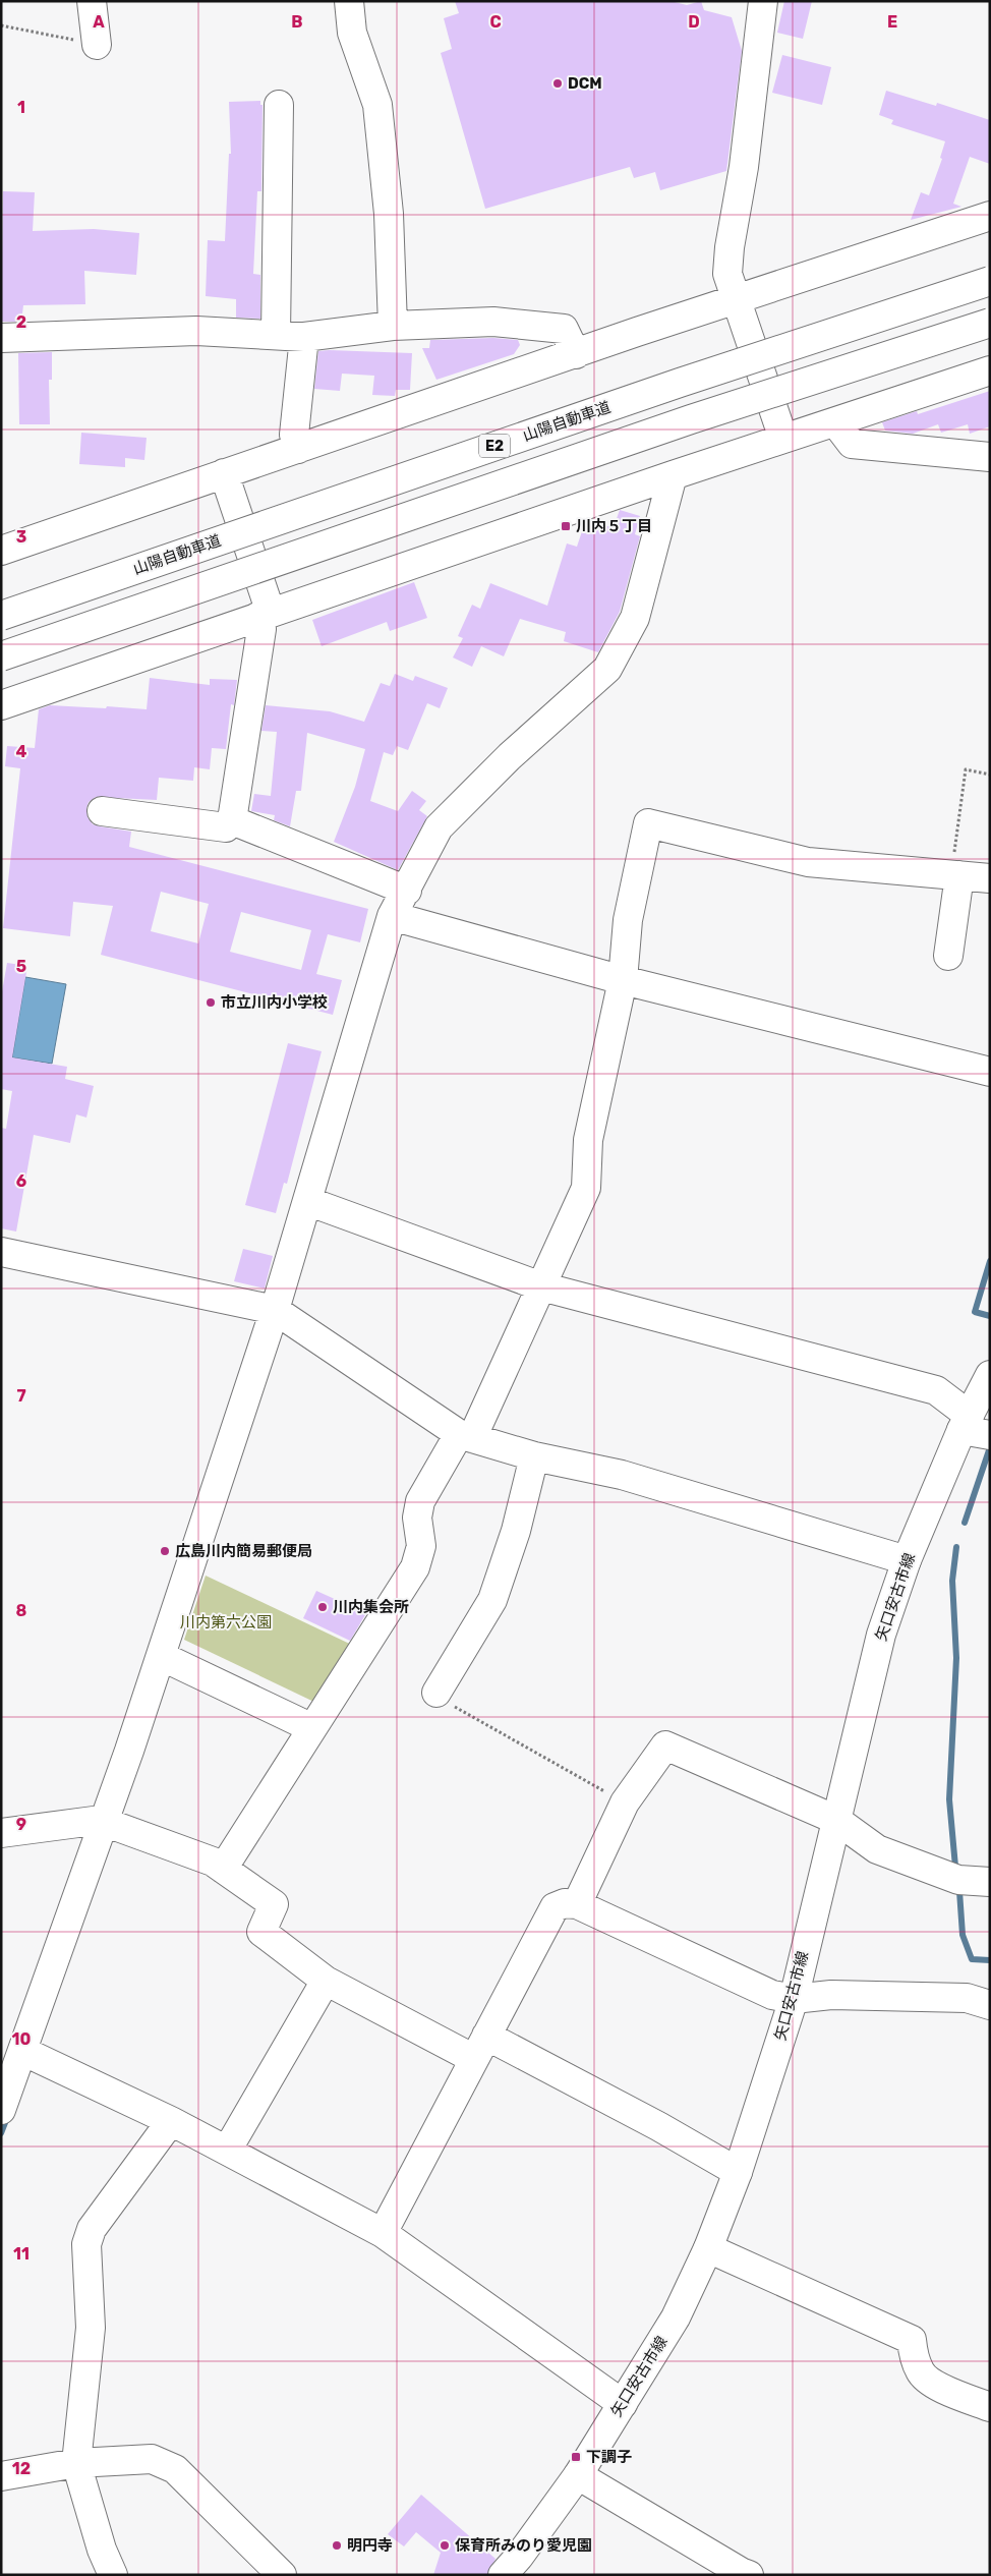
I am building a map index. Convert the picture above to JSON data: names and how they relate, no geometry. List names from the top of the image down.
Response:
{
  "streets": {
    "main road": ["山陽自動車道", "E2", "矢口安古市線"]
  },
  "parks": ["川内第六公園"],
  "places": {
    "other": [
      "DCM",
      "市立川内小学校",
      "広島川内簡易郵便局",
      "川内集会所",
      "明円寺",
      "保育所みのり愛児園"
    ],
    "transit": ["川内５丁目", "下調子"]
  },
  "grid": {
    "columns": [
      "A",
      "B",
      "C",
      "D",
      "E"
    ],
    "rows": [
      "1",
      "2",
      "3",
      "4",
      "5",
      "6",
      "7",
      "8",
      "9",
      "10",
      "11",
      "12"
    ]
  }
}
